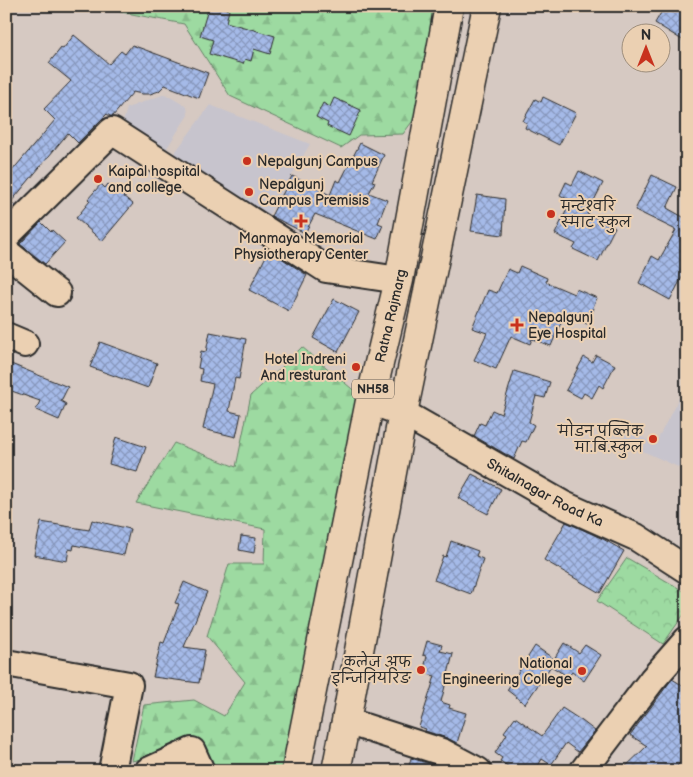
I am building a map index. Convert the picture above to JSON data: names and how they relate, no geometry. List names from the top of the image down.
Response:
{
  "streets": {
    "highway": ["Ratna Rajmarg", "NH58"],
    "street": ["Shitalnagar Road Ka"]
  },
  "crossings": [
    ["Ratna Rajmarg", "Shitalnagar Road Ka"],
    ["NH58", "Shitalnagar Road Ka"]
  ],
  "places": {
    "other": [
      "Nepalgunj Campus",
      "Kaipal hospital and college",
      "Nepalgunj Campus Premisis",
      "मन्टेश्वरि स्माट स्कुल",
      "Hotel Indreni And resturant",
      "माेडन पब्लिक मा.बि.स्कुल",
      "कलेज अफ इन्जिनियरिङ",
      "National Engineering College"
    ],
    "health": ["Manmaya Memorial Physiotherapy Center", "Nepalgunj Eye Hospital"]
  },
  "north": "top"
}
